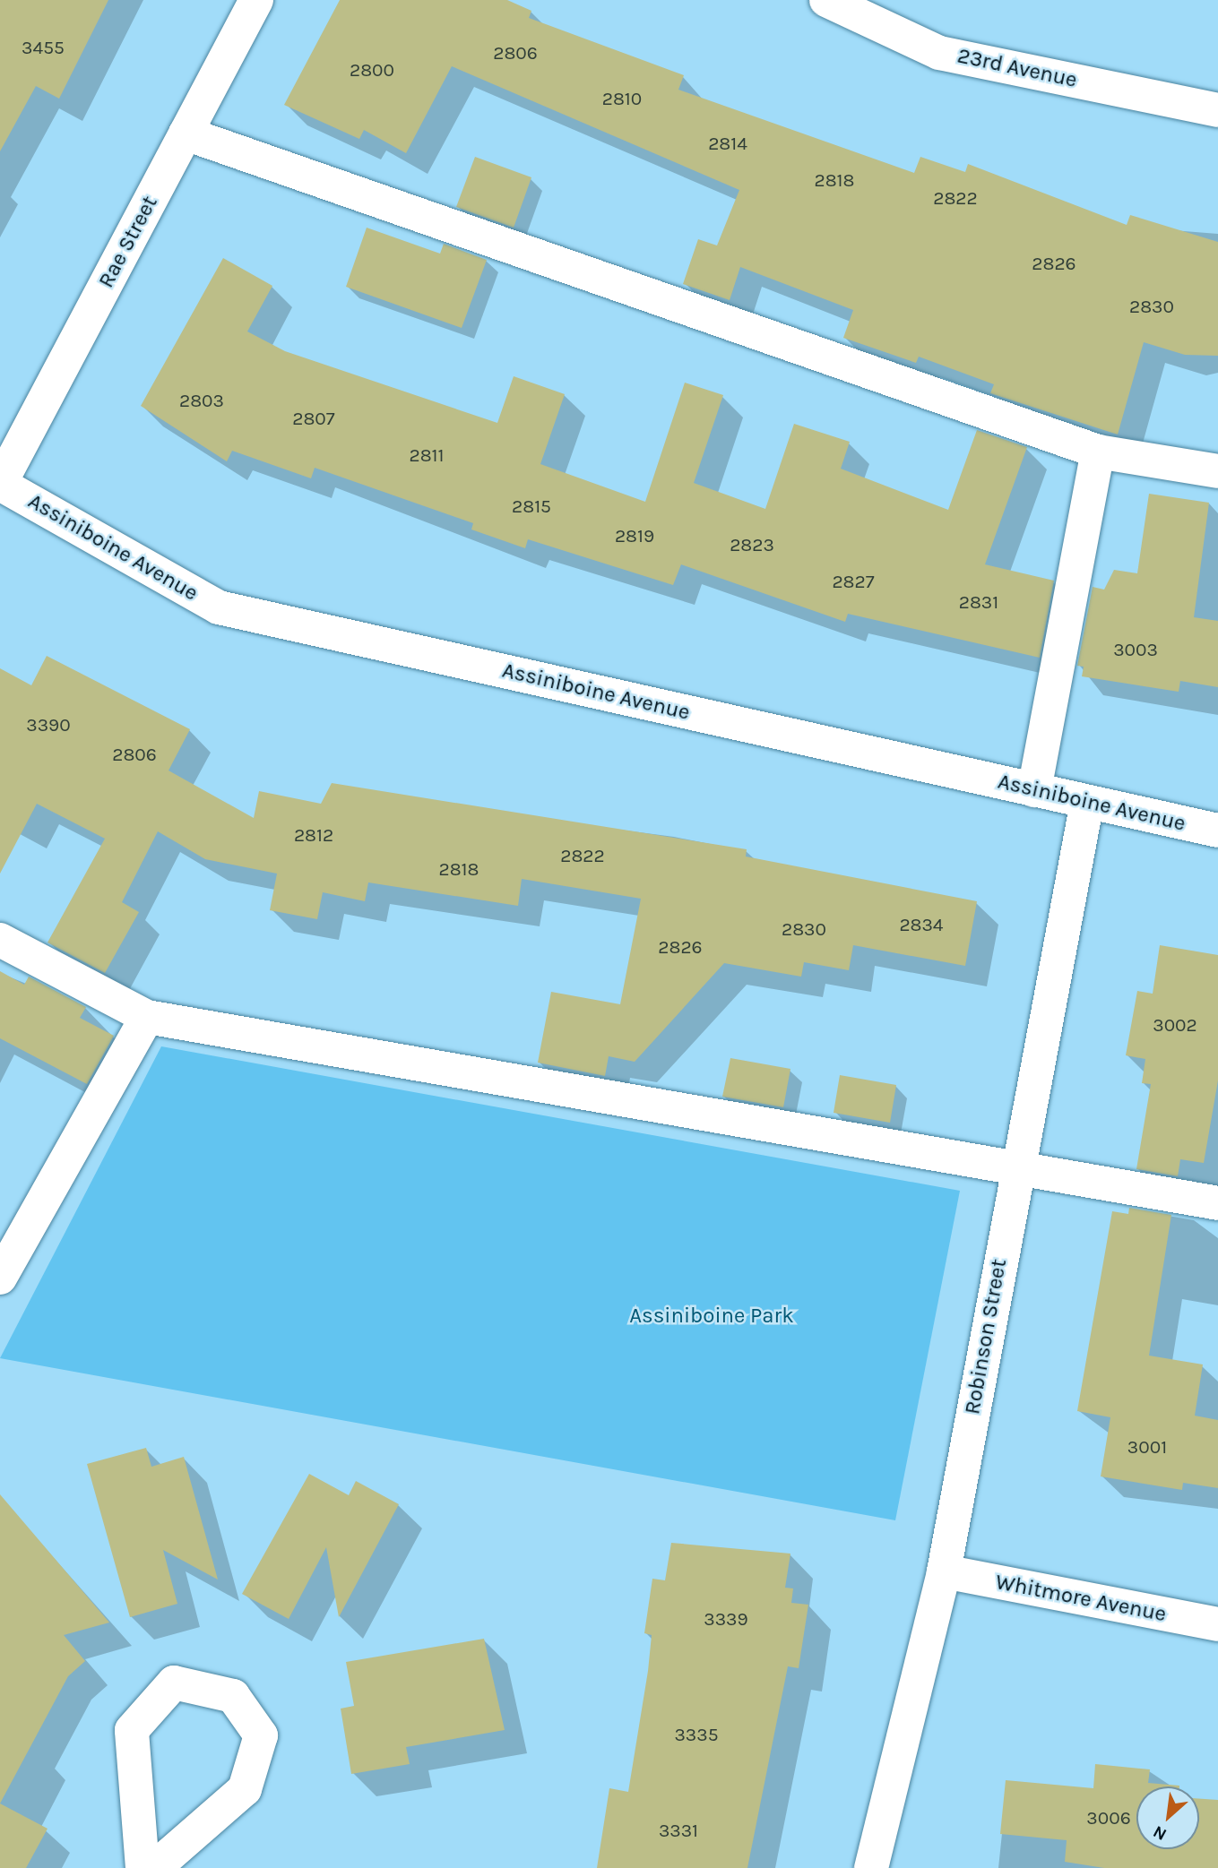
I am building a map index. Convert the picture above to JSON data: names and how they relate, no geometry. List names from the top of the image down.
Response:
{
  "streets": {
    "street": [
      "23rd Avenue",
      "Rae Street",
      "Assiniboine Avenue",
      "Robinson Street",
      "Whitmore Avenue"
    ]
  },
  "crossings": [
    ["Rae Street", "Assiniboine Avenue"],
    ["Assiniboine Avenue", "Robinson Street"],
    ["Robinson Street", "Whitmore Avenue"]
  ],
  "parks": ["Assiniboine Park"],
  "house_numbers": [
    "3455",
    "2806",
    "2800",
    "2810",
    "2814",
    "2818",
    "2822",
    "2826",
    "2830",
    "2803",
    "2807",
    "2811",
    "2815",
    "2819",
    "2823",
    "2827",
    "2831",
    "3003",
    "3390",
    "2806",
    "2812",
    "2822",
    "2818",
    "2834",
    "2830",
    "2826",
    "3002",
    "3001",
    "3339",
    "3335",
    "3006",
    "3331"
  ],
  "north": "bottom left"
}
